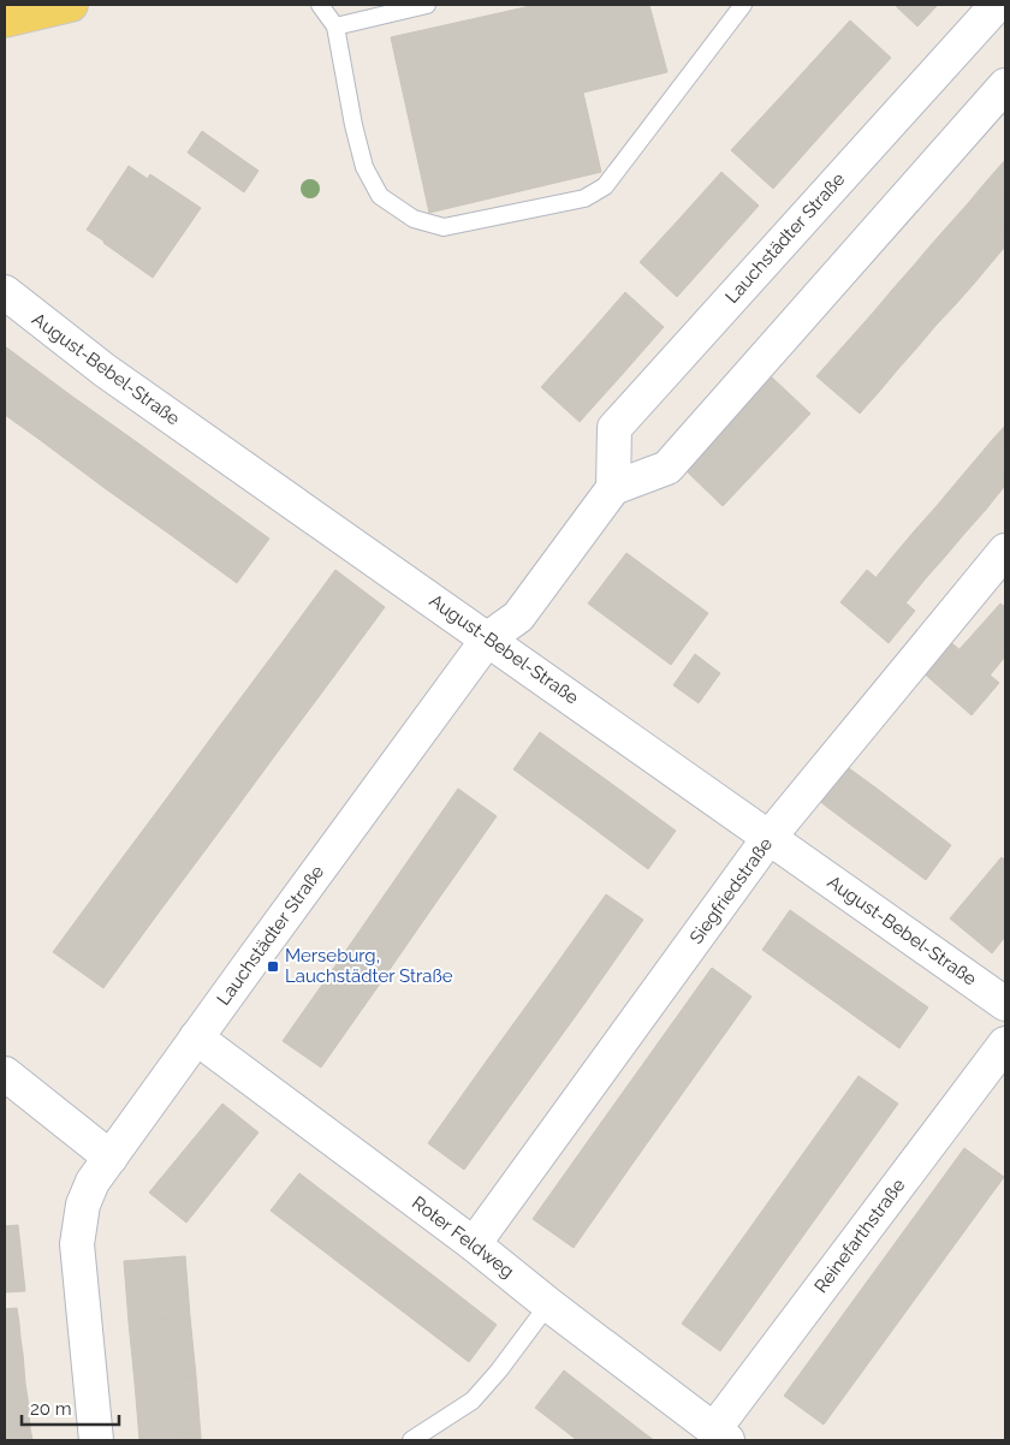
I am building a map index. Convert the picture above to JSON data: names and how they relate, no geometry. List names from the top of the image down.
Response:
{
  "streets": {
    "street": [
      "Lauchstädter Straße",
      "August-Bebel-Straße",
      "Siegfriedstraße",
      "Reinefarthstraße",
      "Roter Feldweg"
    ]
  },
  "crossings": [
    ["Lauchstädter Straße", "August-Bebel-Straße"],
    ["Lauchstädter Straße", "Roter Feldweg"],
    ["August-Bebel-Straße", "Siegfriedstraße"],
    ["Siegfriedstraße", "Roter Feldweg"],
    ["Reinefarthstraße", "Roter Feldweg"]
  ],
  "places": {
    "transit": ["Merseburg, Lauchstädter Straße"]
  },
  "scale_bar": "20 m"
}
